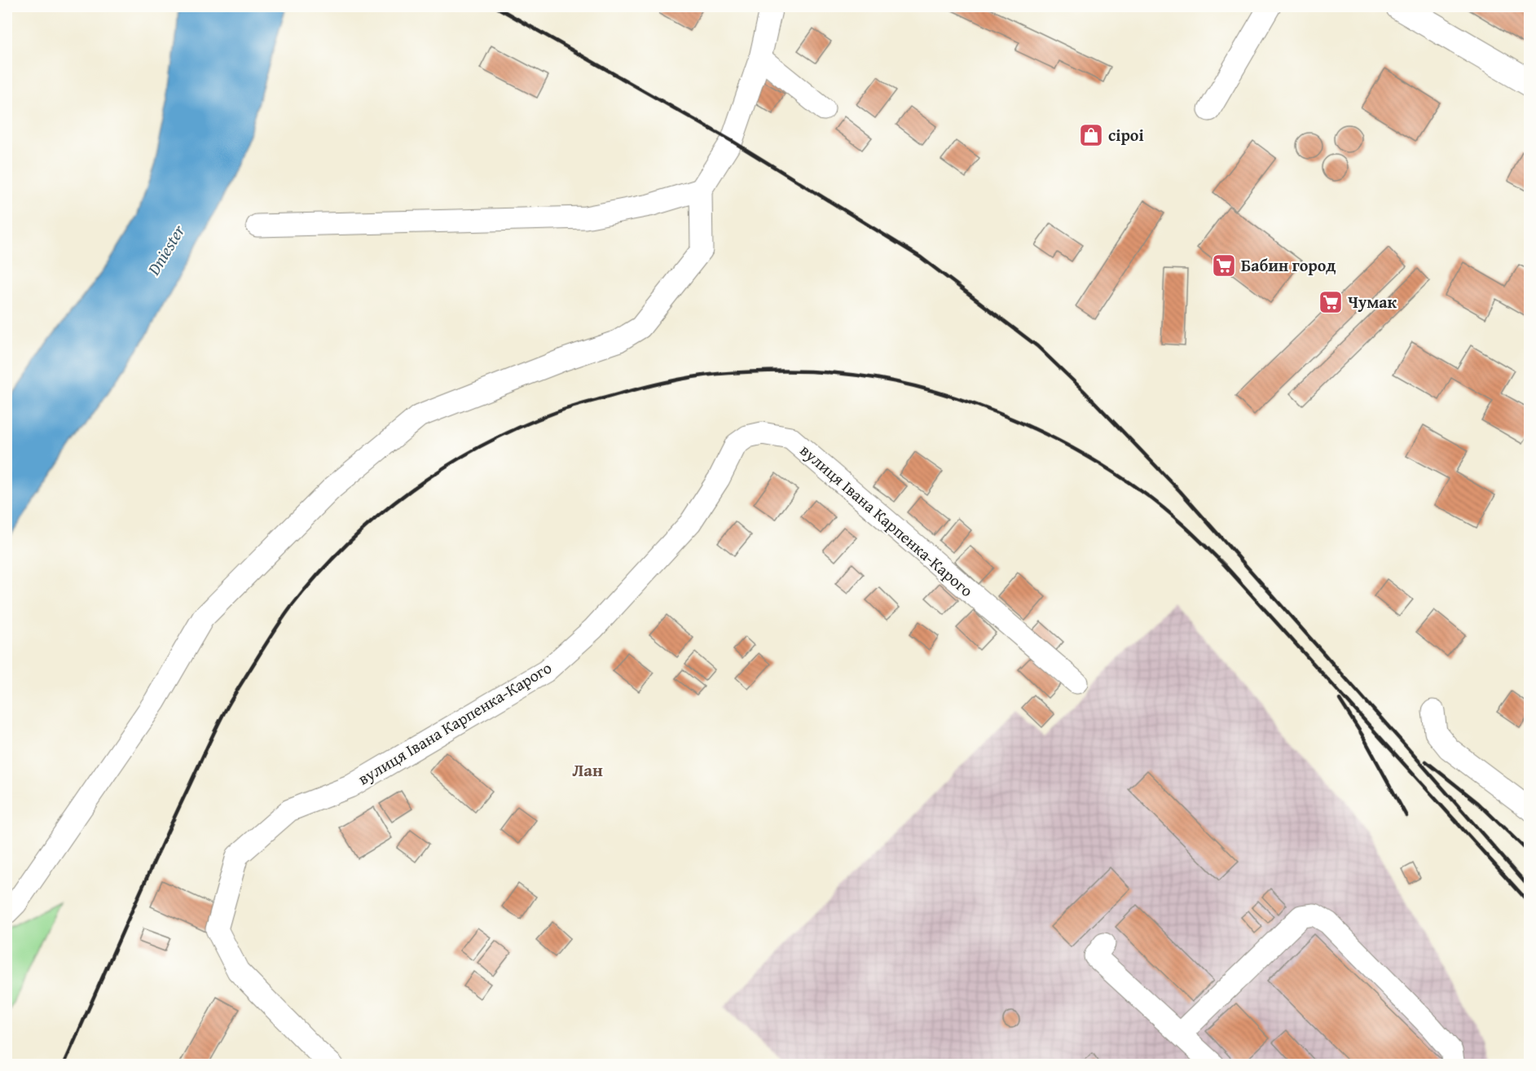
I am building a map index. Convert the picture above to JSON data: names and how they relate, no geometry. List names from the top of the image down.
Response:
{
  "streets": {
    "street": ["вулиця Івана Карпенка-Карого"]
  },
  "districts": ["Лан"],
  "water": ["Dniester"],
  "places": {
    "shop": ["сіроі"],
    "supermarket": ["Бабин город", "Чумак"]
  }
}
